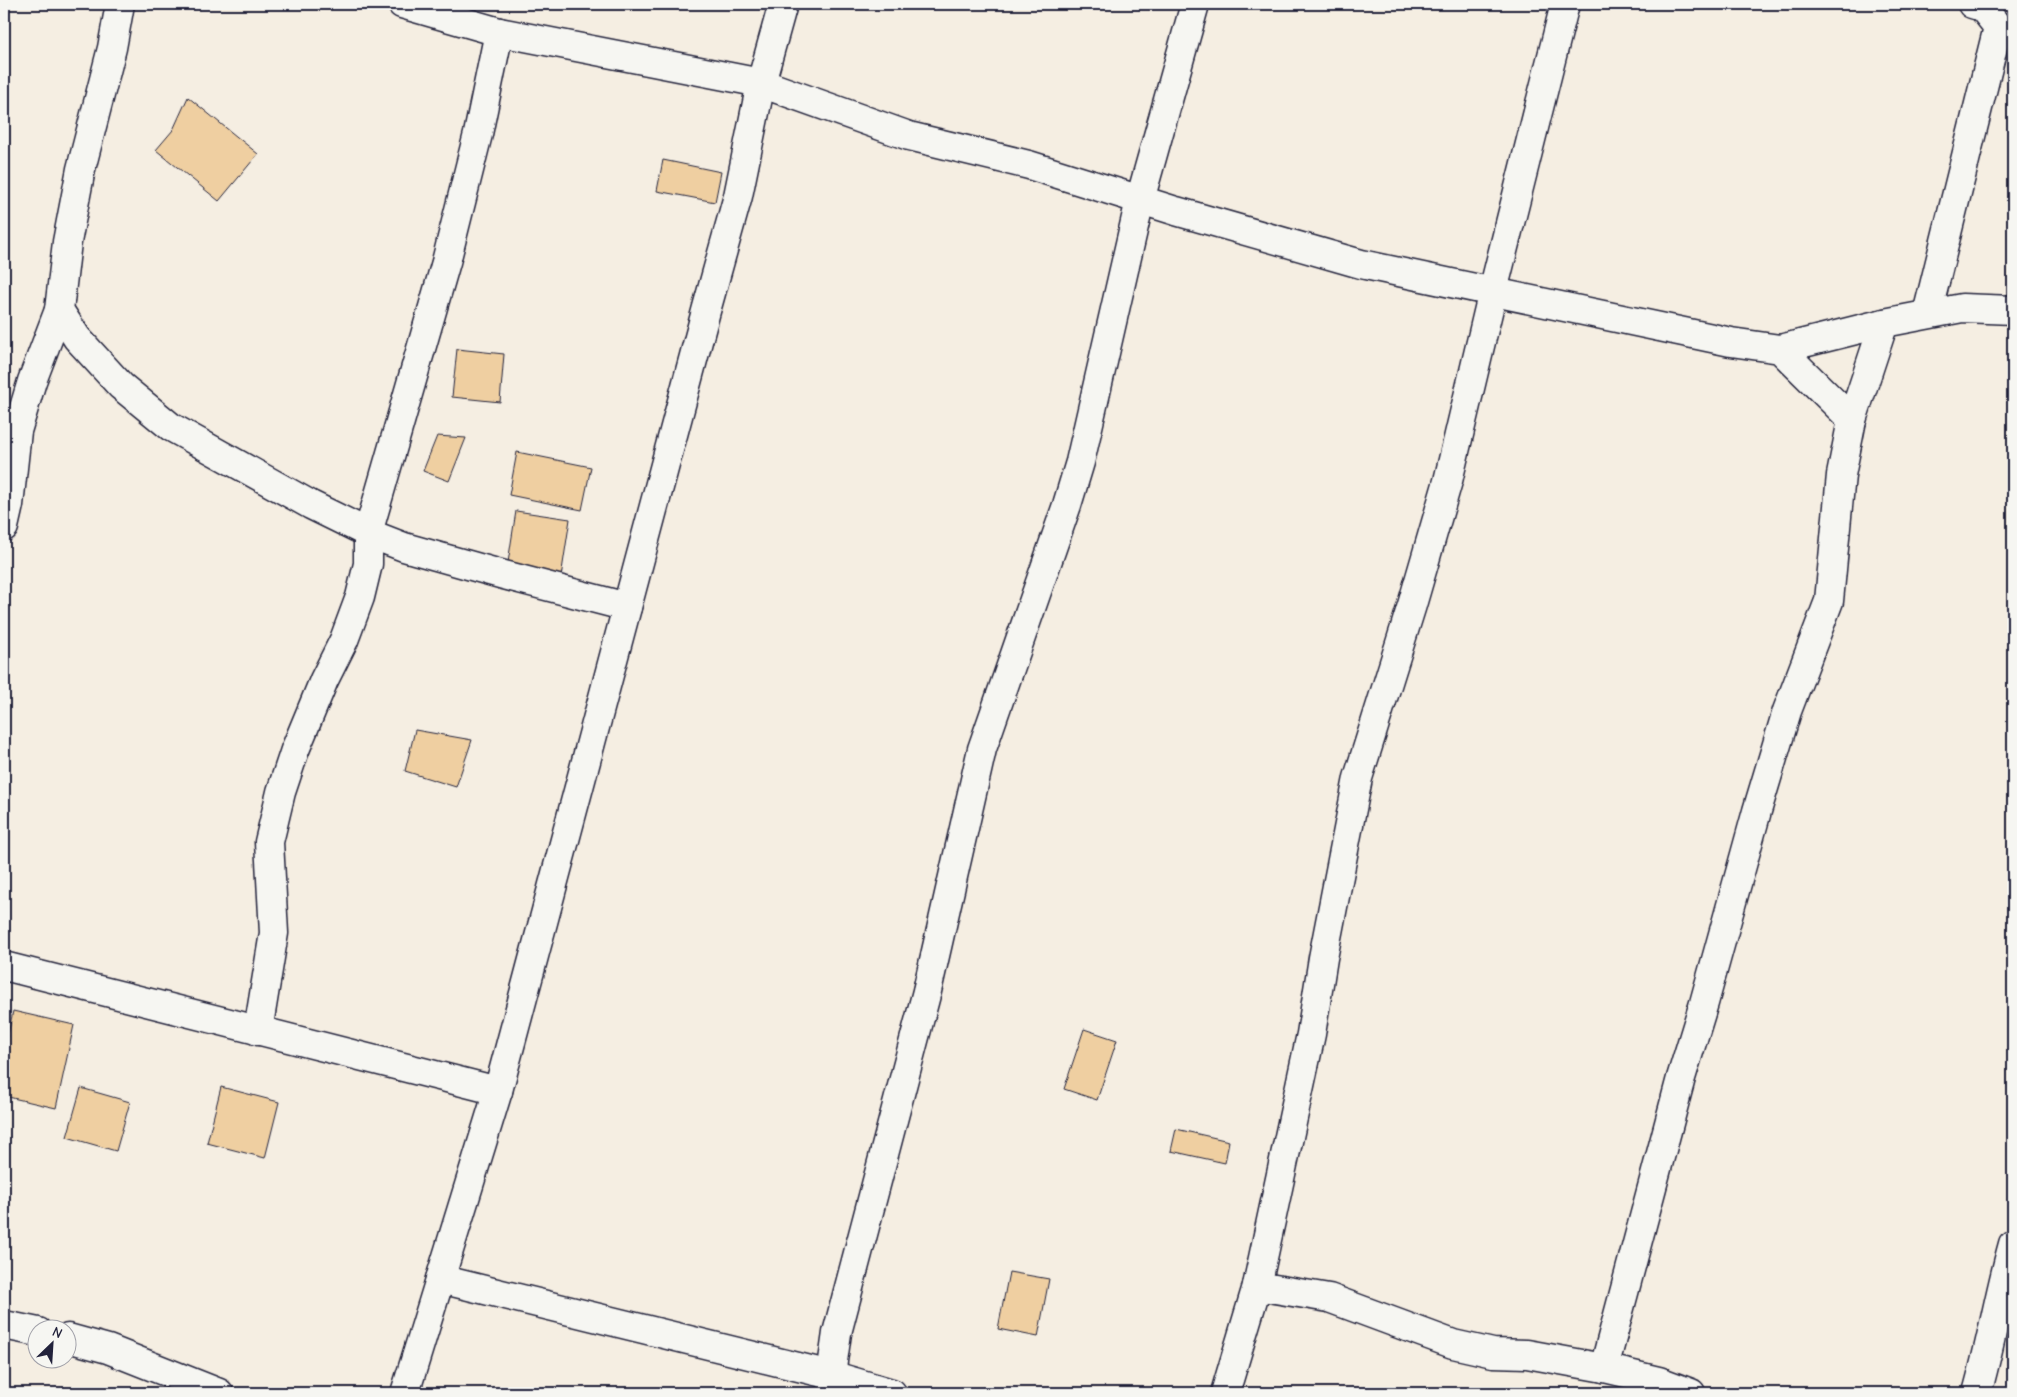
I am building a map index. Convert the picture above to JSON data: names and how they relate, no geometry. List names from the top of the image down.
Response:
{
  "north": "top right"
}
